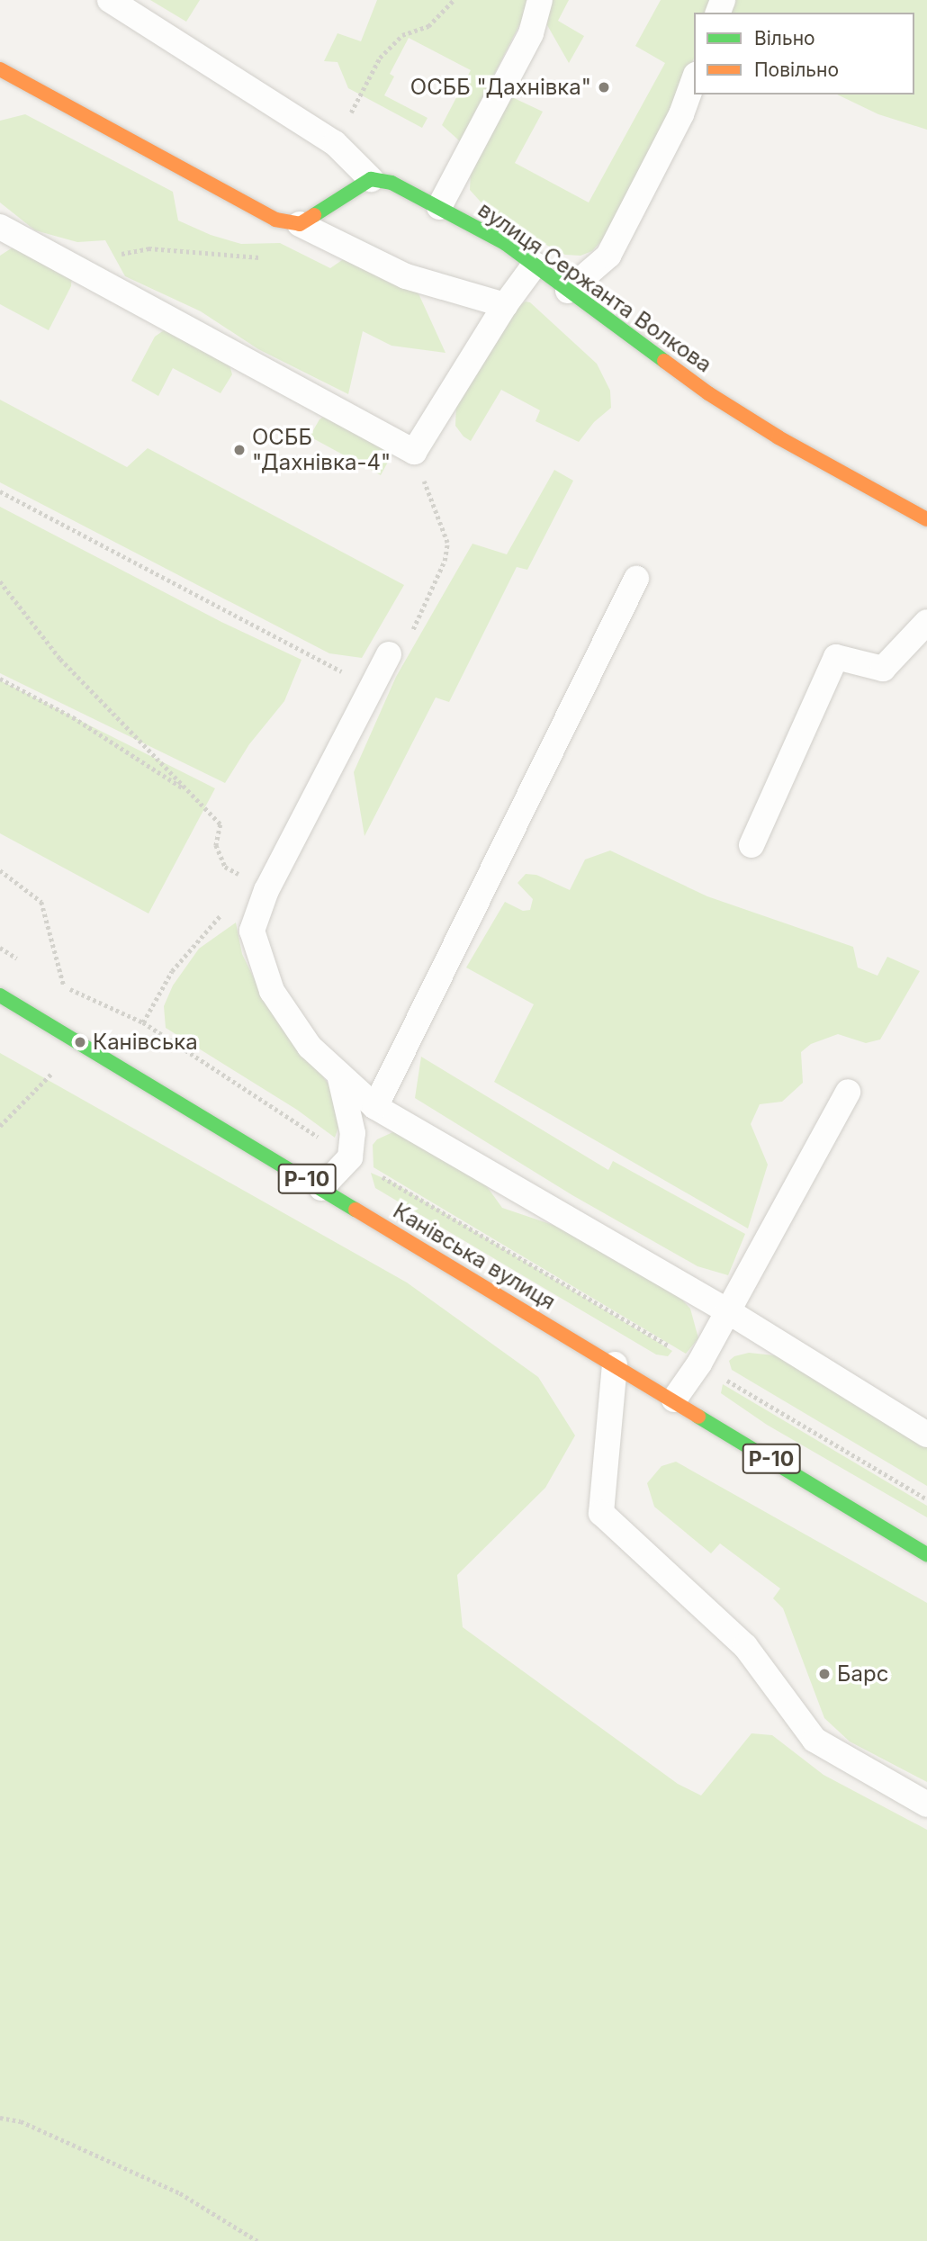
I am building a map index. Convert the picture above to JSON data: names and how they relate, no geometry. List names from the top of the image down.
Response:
{
  "streets": {
    "main road": ["вулиця Сержанта Волкова", "Р-10", "Канівська вулиця"]
  },
  "places": [
    "ОСББ \"Дахнівка\"",
    "ОСББ \"Дахнівка-4\"",
    "Канівська",
    "Барс"
  ],
  "legend": ["Вільно", "Повільно"]
}
